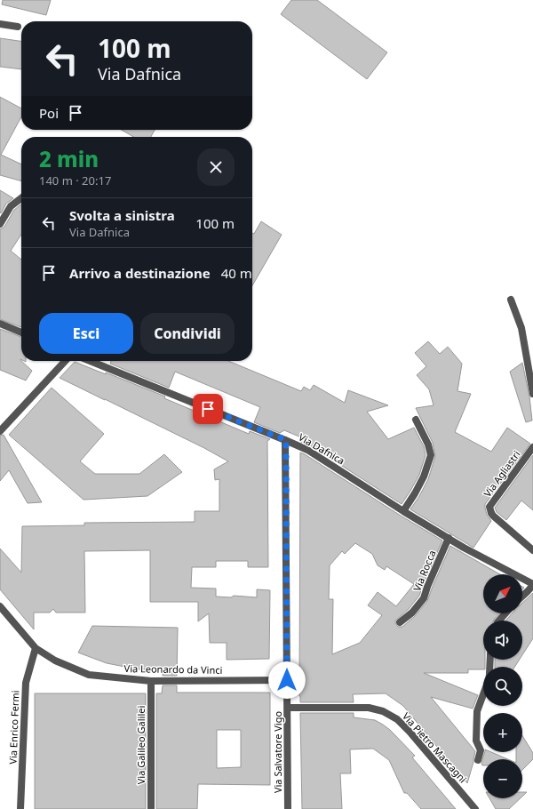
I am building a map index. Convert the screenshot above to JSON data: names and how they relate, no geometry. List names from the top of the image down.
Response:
{
  "streets": {
    "street": [
      "Via Dafnica",
      "Via Agliastri",
      "Via Rocca",
      "Via Leonardo da Vinci",
      "Via Enrico Fermi",
      "Via Galileo Galilei",
      "Via Pietro Mascagni",
      "Via Salvatore Vigo"
    ]
  },
  "crossings": [
    ["Via Dafnica", "Via Rocca"],
    ["Via Dafnica", "Via Salvatore Vigo"],
    ["Via Leonardo da Vinci", "Via Enrico Fermi"],
    ["Via Leonardo da Vinci", "Via Galileo Galilei"],
    ["Via Leonardo da Vinci", "Via Salvatore Vigo"],
    ["Via Pietro Mascagni", "Via Salvatore Vigo"]
  ],
  "north": "top right",
  "page": {
    "turn": ["100 m", "Via Dafnica"],
    "then": "Poi",
    "heading": ["2 min", "140 m · 20:17"],
    "list": [
      {
        "name": "Svolta a sinistra",
        "note": "Via Dafnica",
        "value": "100 m"
      },
      {
        "name": "Arrivo a destinazione",
        "value": "40 m"
      }
    ],
    "buttons": ["Esci", "Condividi"],
    "map_buttons": ["+", "−"]
  }
}
